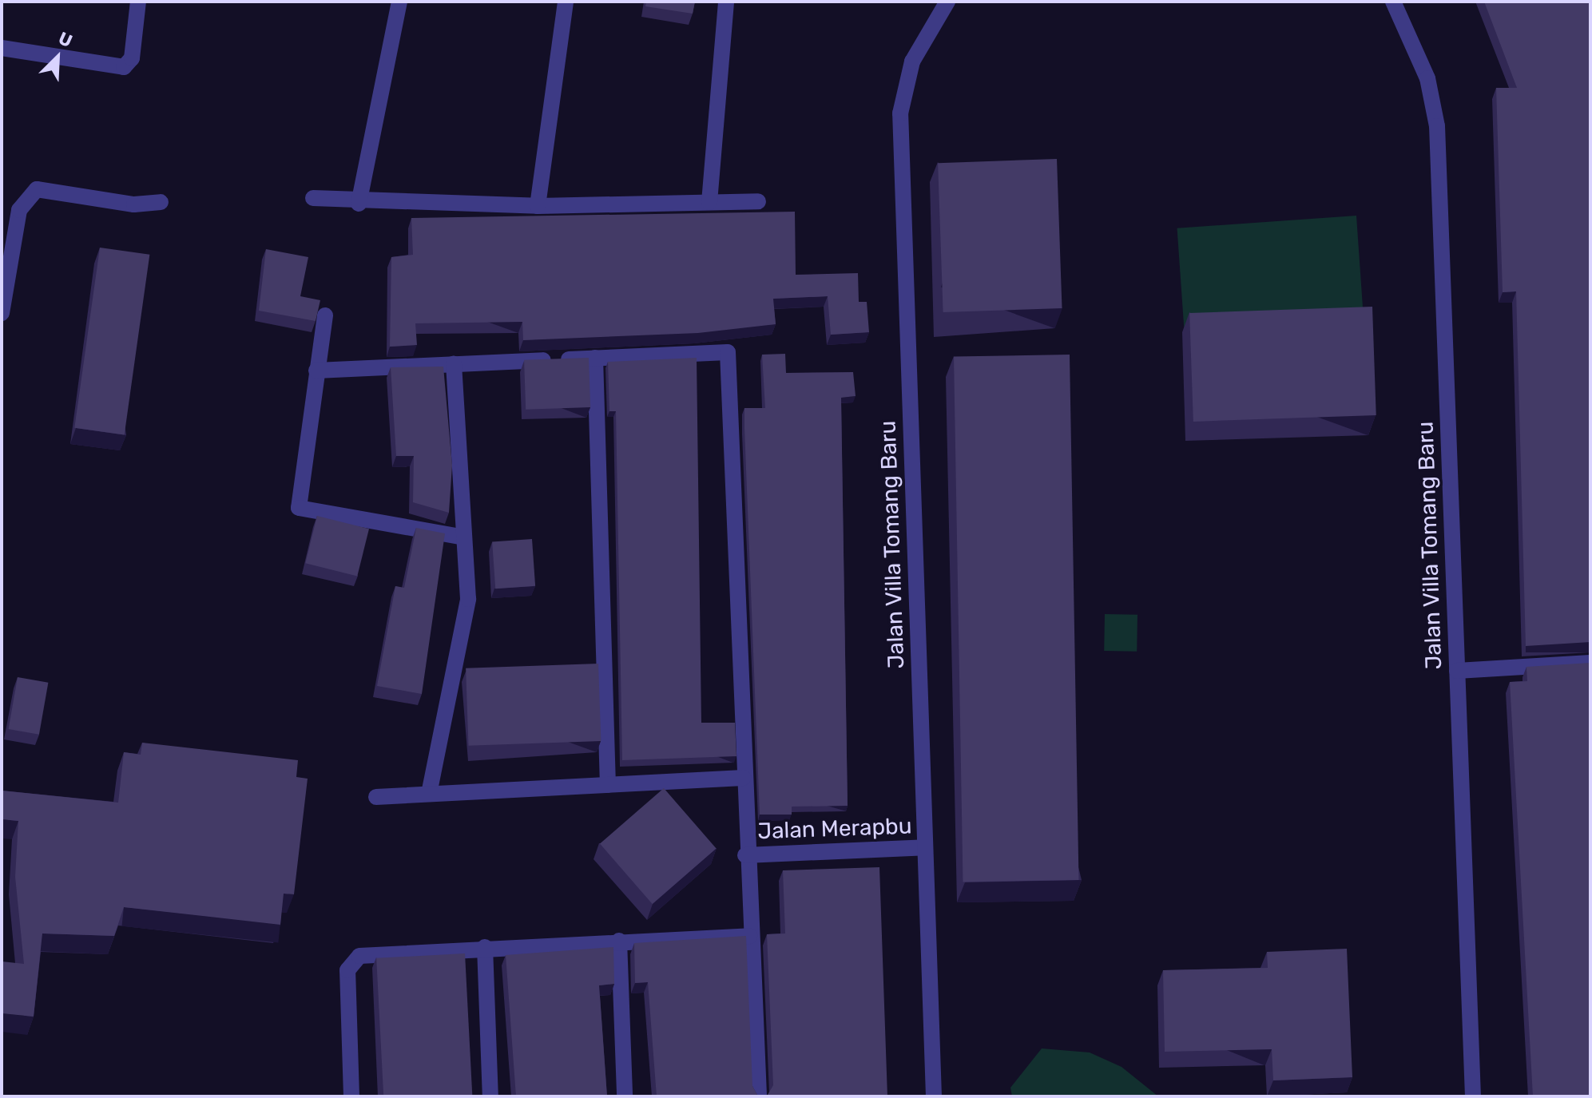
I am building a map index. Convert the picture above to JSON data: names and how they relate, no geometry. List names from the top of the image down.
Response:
{
  "streets": {
    "street": ["Jalan Villa Tomang Baru", "Jalan Merapbu"]
  },
  "crossings": [
    ["Jalan Villa Tomang Baru", "Jalan Merapbu"]
  ],
  "north": "top right"
}
